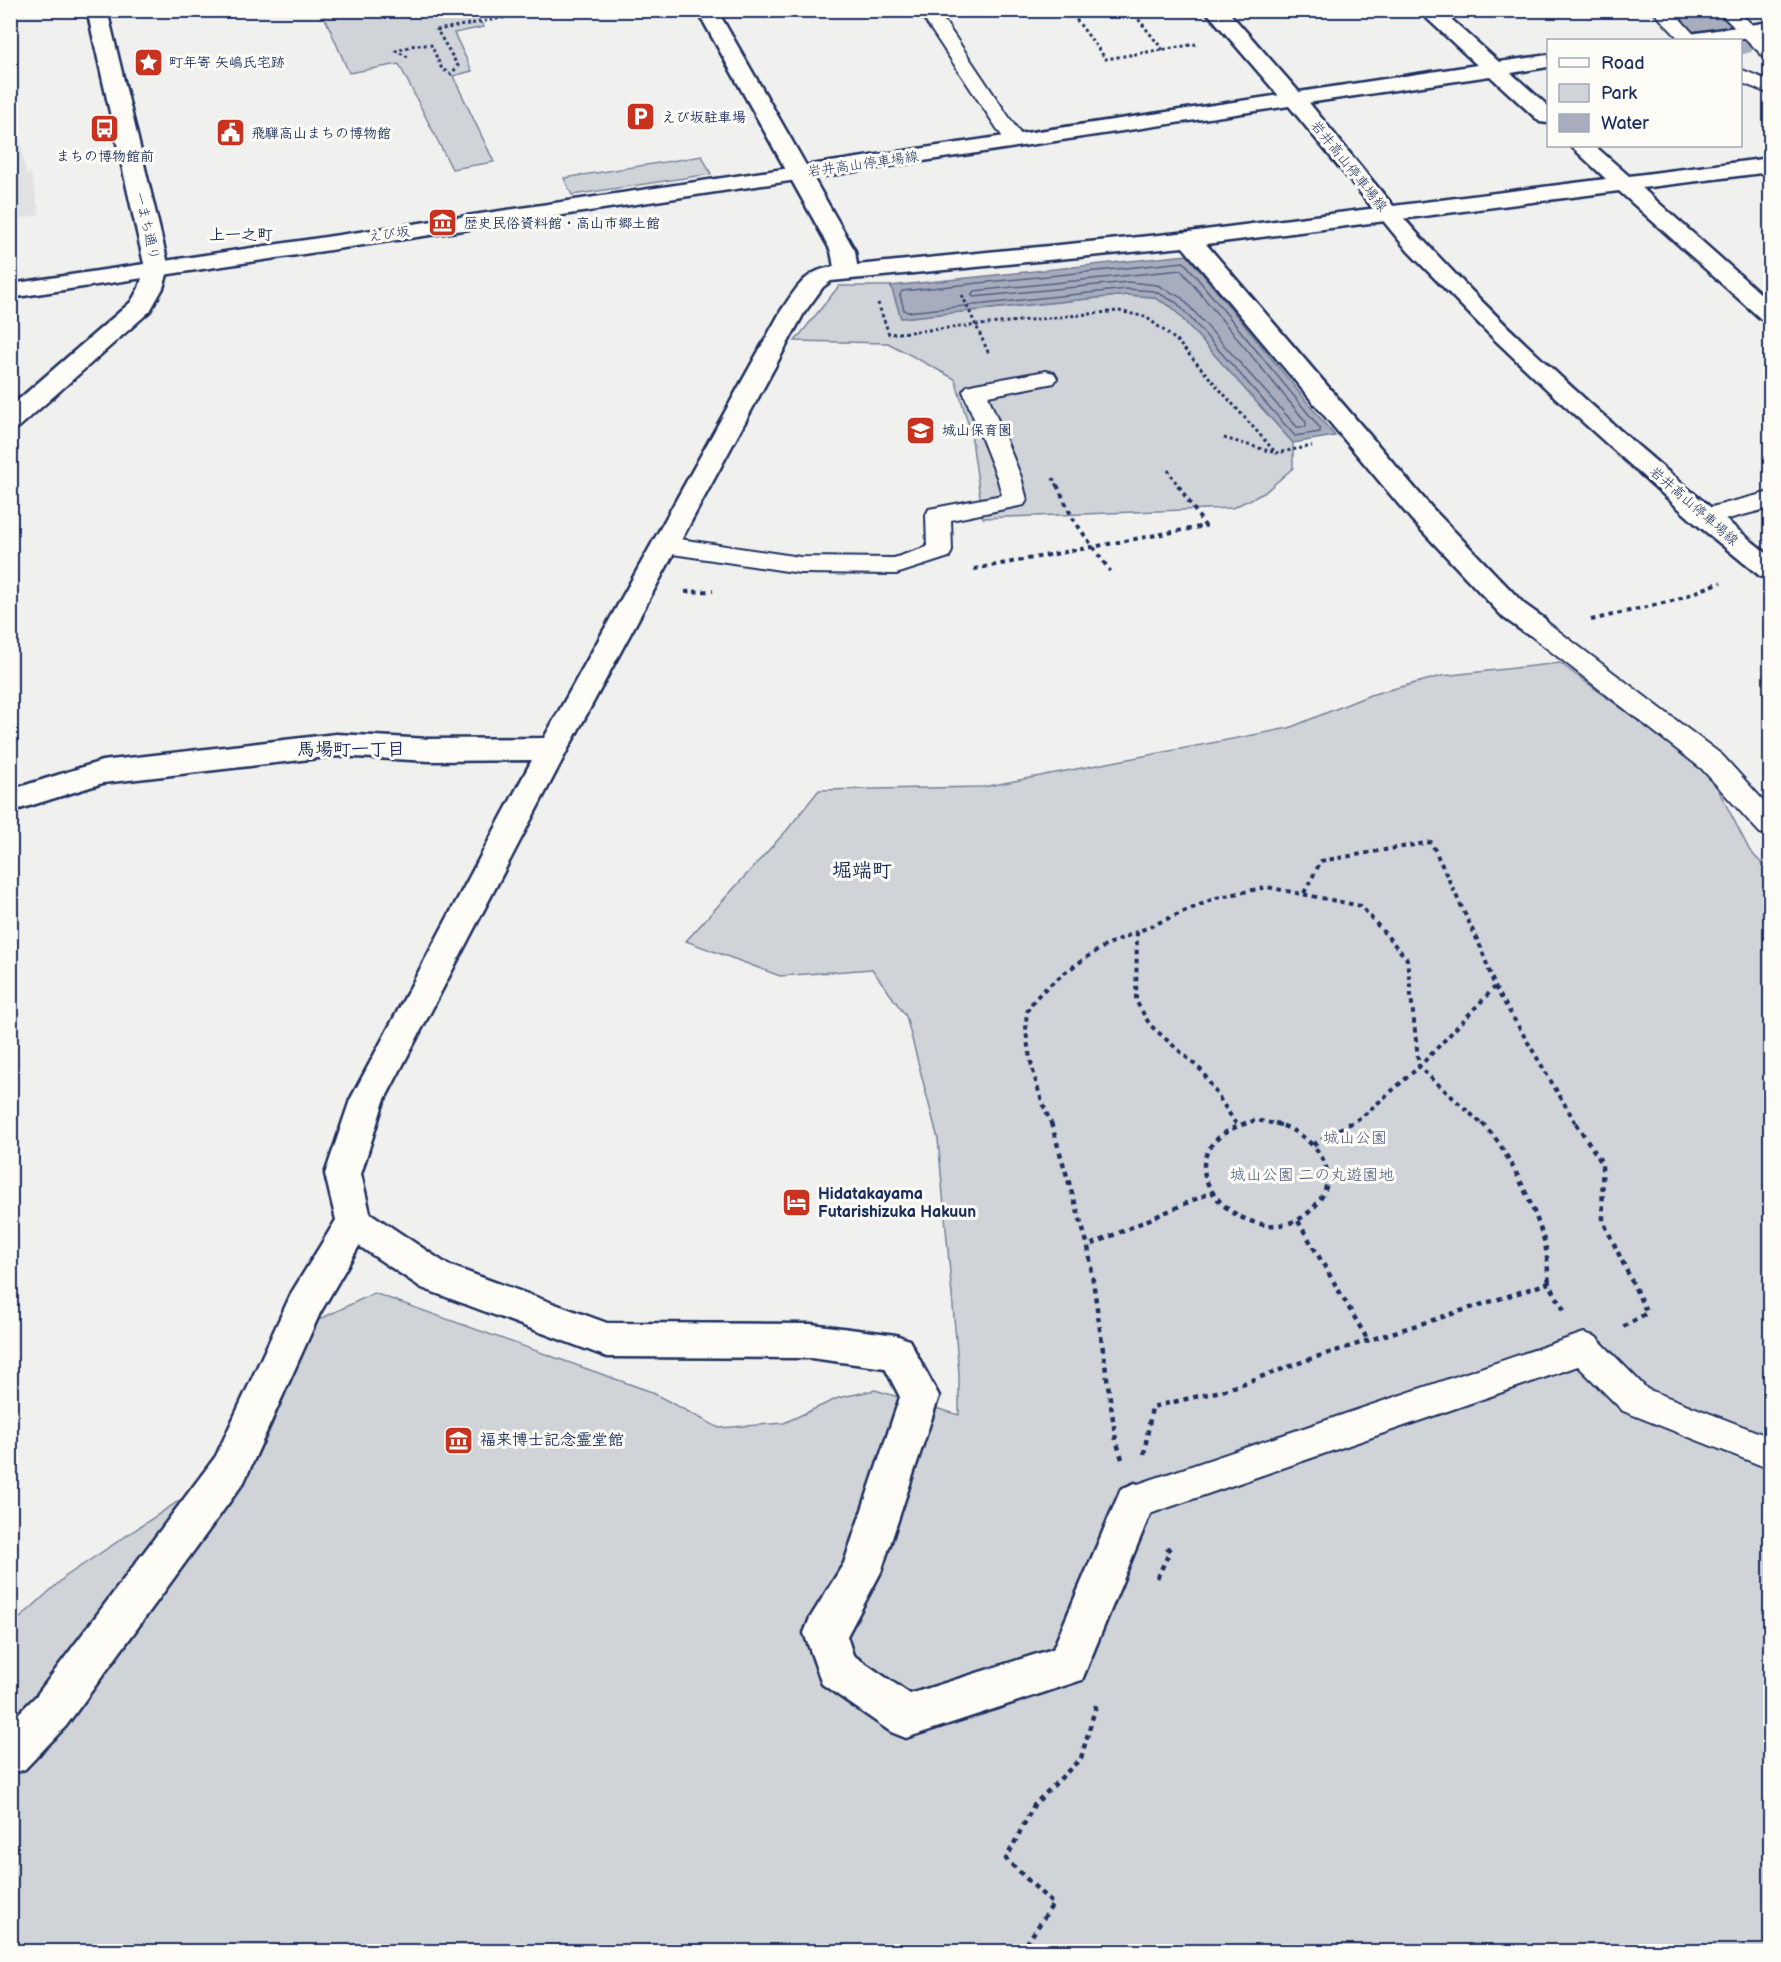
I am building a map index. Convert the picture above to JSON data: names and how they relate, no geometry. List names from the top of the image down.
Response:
{
  "streets": {
    "street": ["岩井高山停車場線", "一まち通り", "えび坂"]
  },
  "crossings": [
    ["岩井高山停車場線", "えび坂"],
    ["一まち通り", "えび坂"]
  ],
  "districts": ["上一之町", "馬場町一丁目", "堀端町"],
  "parks": ["城山公園", "城山公園 二の丸遊園地"],
  "places": {
    "place": ["町年寄 矢嶋氏宅跡"],
    "parking": ["えび坂駐車場"],
    "bus stop": ["まちの博物館前"],
    "public building": ["飛騨高山まちの博物館"],
    "museum": ["歴史民俗資料館・高山市郷土館", "福来博士記念霊堂館"],
    "school or university": ["城山保育園"],
    "hotel": ["Hidatakayama Futarishizuka Hakuun"]
  },
  "legend": ["Road", "Park", "Water"]
}
